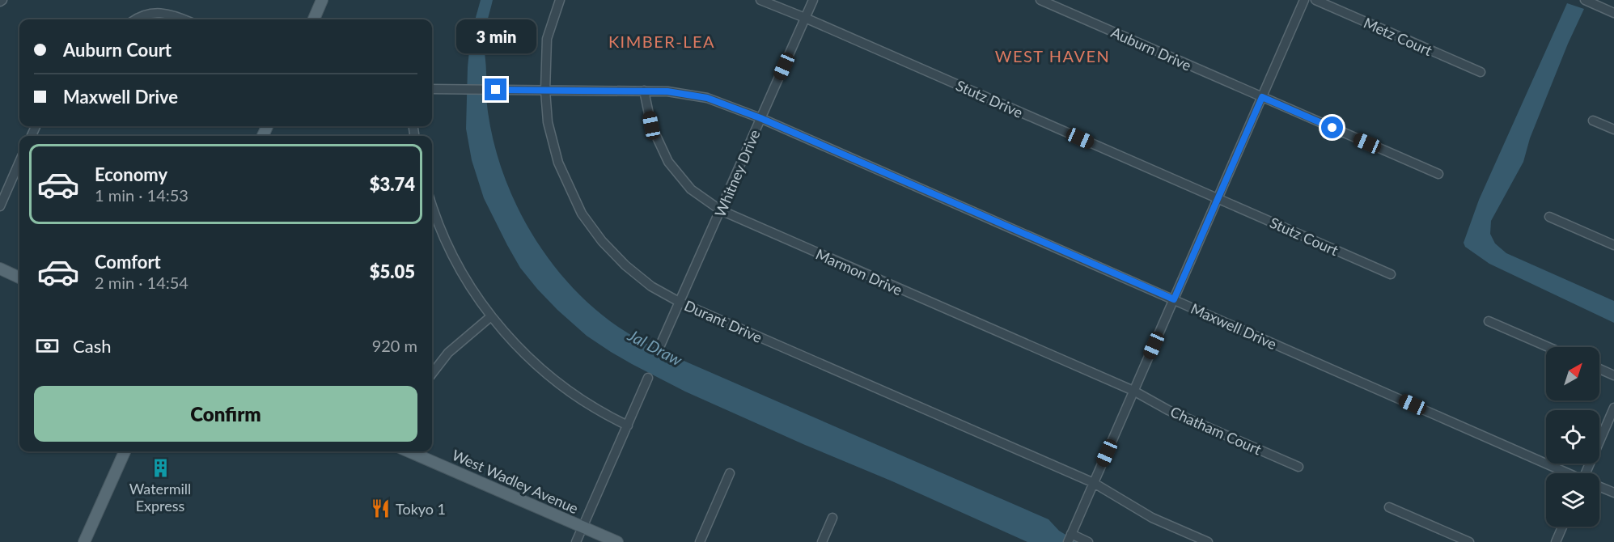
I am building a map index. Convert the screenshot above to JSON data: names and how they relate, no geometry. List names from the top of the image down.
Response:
{
  "streets": {
    "main road": ["West Wadley Avenue"],
    "street": [
      "Metz Court",
      "Auburn Drive",
      "Stutz Drive",
      "Whitney Drive",
      "Stutz Court",
      "Marmon Drive",
      "Durant Drive",
      "Maxwell Drive",
      "Chatham Court"
    ]
  },
  "crossings": [
    ["Stutz Drive", "Whitney Drive"],
    ["Stutz Drive", "Stutz Court"],
    ["Whitney Drive", "Marmon Drive"],
    ["Whitney Drive", "Durant Drive"],
    ["Whitney Drive", "Maxwell Drive"],
    ["Marmon Drive", "Maxwell Drive"],
    ["Marmon Drive", "Chatham Court"],
    ["Durant Drive", "Maxwell Drive"]
  ],
  "districts": ["KIMBER-LEA", "WEST HAVEN"],
  "water": ["Jal Draw"],
  "places": {
    "building": ["Watermill Express"],
    "restaurant": ["Tokyo 1"]
  },
  "north": "top right",
  "page": {
    "bubble": "3 min",
    "banner": ["Auburn Court", "Maxwell Drive"],
    "list": [
      {
        "name": "Economy",
        "note": "1 min · 14:53",
        "value": "$3.74"
      },
      {
        "name": "Comfort",
        "note": "2 min · 14:54",
        "value": "$5.05"
      }
    ],
    "pay": ["Cash", "920 m"],
    "buttons": "Confirm"
  }
}
